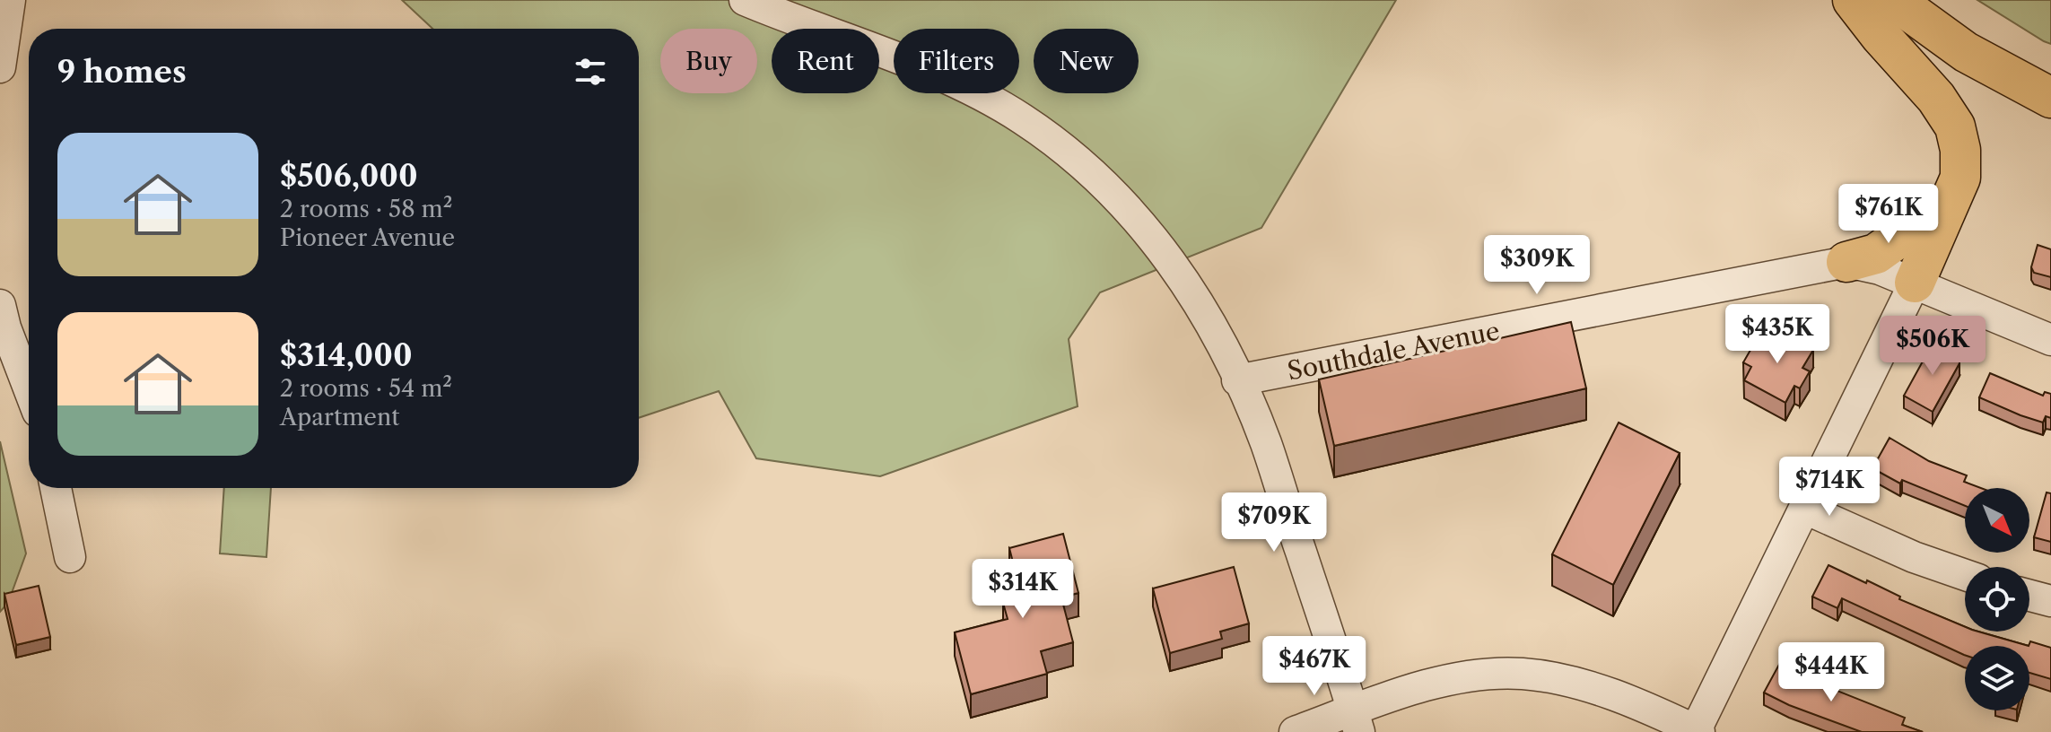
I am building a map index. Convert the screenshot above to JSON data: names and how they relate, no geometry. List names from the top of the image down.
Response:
{
  "streets": {
    "street": ["Southdale Avenue"]
  },
  "north": "bottom right",
  "page": {
    "chip": [
      "Buy",
      "Rent",
      "Filters",
      "New"
    ],
    "heading": "9 homes",
    "list": [
      {
        "name": "$506,000",
        "note": "2 rooms · 58 m² · Pioneer Avenue"
      },
      {
        "name": "$314,000",
        "note": "2 rooms · 54 m² · Apartment"
      }
    ],
    "price": [
      "$761K",
      "$309K",
      "$435K",
      "$506K",
      "$714K",
      "$709K",
      "$314K",
      "$467K",
      "$444K"
    ]
  }
}
